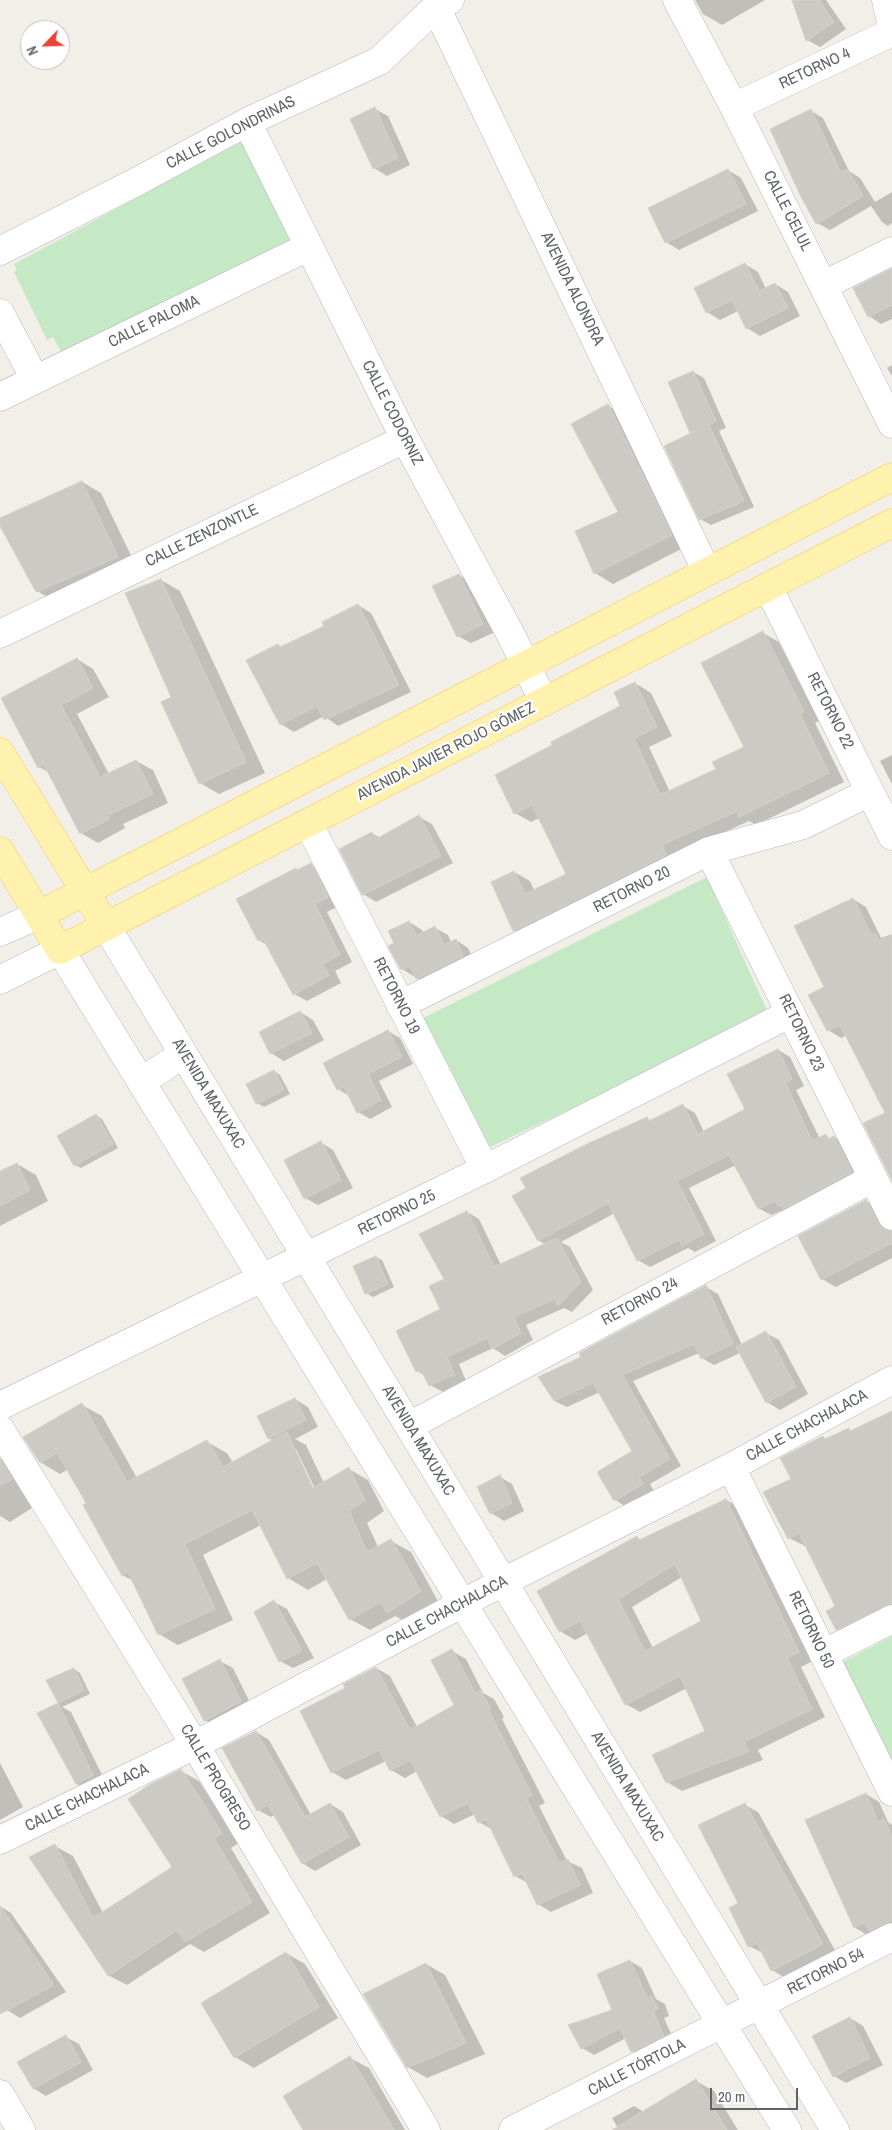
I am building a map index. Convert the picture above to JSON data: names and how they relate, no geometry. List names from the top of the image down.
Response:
{
  "streets": {
    "main road": ["AVENIDA JAVIER ROJO GÓMEZ", "AVENIDA MAXUXAC"],
    "street": [
      "RETORNO 4",
      "CALLE GOLONDRINAS",
      "CALLE CELUL",
      "AVENIDA ALONDRA",
      "CALLE PALOMA",
      "CALLE CODORNIZ",
      "CALLE ZENZONTLE",
      "RETORNO 22",
      "RETORNO 20",
      "RETORNO 19",
      "RETORNO 23",
      "RETORNO 25",
      "RETORNO 24",
      "CALLE CHACHALACA",
      "RETORNO 50",
      "CALLE PROGRESO",
      "RETORNO 54",
      "CALLE TÓRTOLA"
    ]
  },
  "crossings": [
    ["RETORNO 4", "CALLE CELUL"],
    ["CALLE GOLONDRINAS", "AVENIDA ALONDRA"],
    ["CALLE GOLONDRINAS", "CALLE CODORNIZ"],
    ["CALLE PALOMA", "CALLE CODORNIZ"],
    ["CALLE CODORNIZ", "CALLE ZENZONTLE"],
    ["CALLE CODORNIZ", "AVENIDA JAVIER ROJO GÓMEZ"],
    ["RETORNO 22", "AVENIDA JAVIER ROJO GÓMEZ"],
    ["RETORNO 22", "RETORNO 20"],
    ["AVENIDA JAVIER ROJO GÓMEZ", "RETORNO 19"],
    ["AVENIDA JAVIER ROJO GÓMEZ", "AVENIDA MAXUXAC"],
    ["RETORNO 20", "RETORNO 19"],
    ["RETORNO 20", "RETORNO 23"],
    ["RETORNO 19", "RETORNO 25"],
    ["RETORNO 23", "RETORNO 25"],
    ["RETORNO 23", "RETORNO 24"],
    ["AVENIDA MAXUXAC", "RETORNO 25"],
    ["AVENIDA MAXUXAC", "RETORNO 24"],
    ["AVENIDA MAXUXAC", "CALLE CHACHALACA"],
    ["AVENIDA MAXUXAC", "RETORNO 54"],
    ["AVENIDA MAXUXAC", "CALLE TÓRTOLA"],
    ["CALLE CHACHALACA", "RETORNO 50"],
    ["CALLE CHACHALACA", "CALLE PROGRESO"],
    ["RETORNO 54", "CALLE TÓRTOLA"]
  ],
  "scale_bar": "20 m",
  "north": "bottom left"
}
